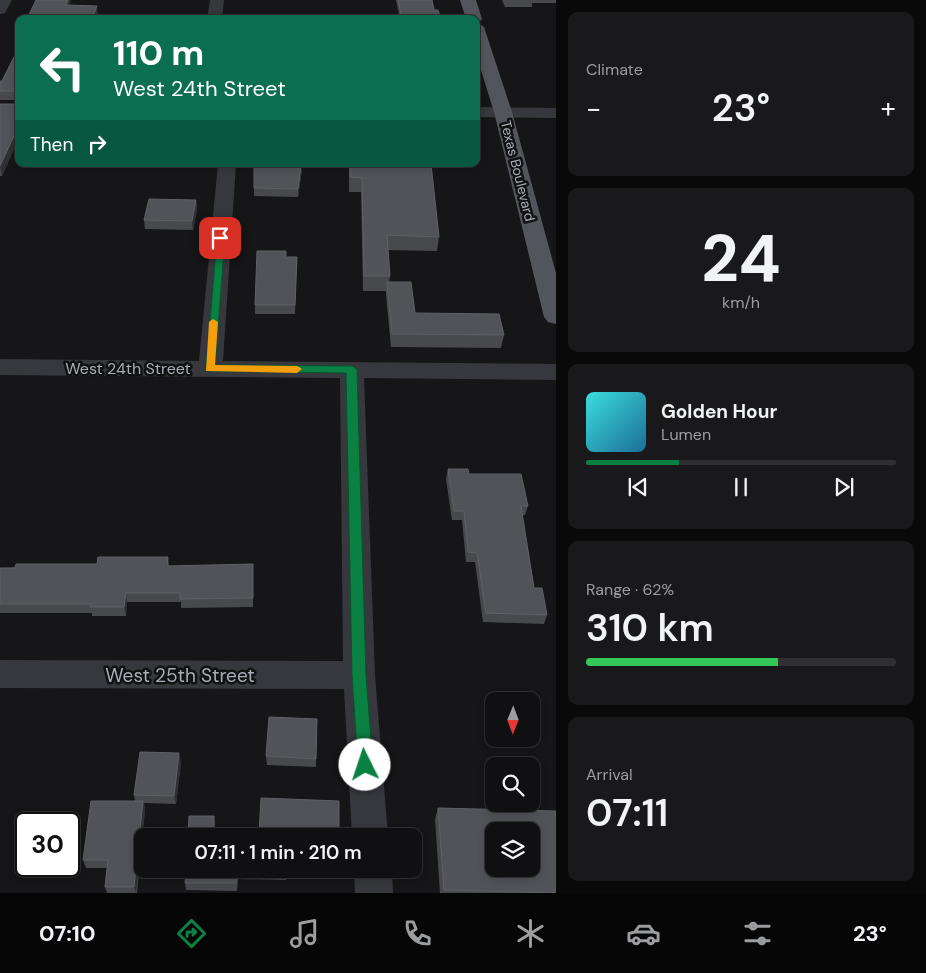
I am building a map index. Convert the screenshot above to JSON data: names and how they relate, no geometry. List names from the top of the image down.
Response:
{
  "streets": {
    "main road": ["Texas Boulevard"],
    "street": ["West 24th Street", "West 25th Street"]
  },
  "north": "bottom",
  "page": {
    "tile": [
      "Climate",
      ["24", "km/h"],
      ["Range · 62%", "310 km"],
      ["Arrival", "07:11"]
    ],
    "turn": ["110 m", "West 24th Street"],
    "heat": ["−", "23°", "+"],
    "then": "Then",
    "song": ["Golden Hour", "Lumen"],
    "limit": "30",
    "trip": "07:11 · 1 min · 210 m",
    "tabs": ["07:10", "23°"]
  }
}
